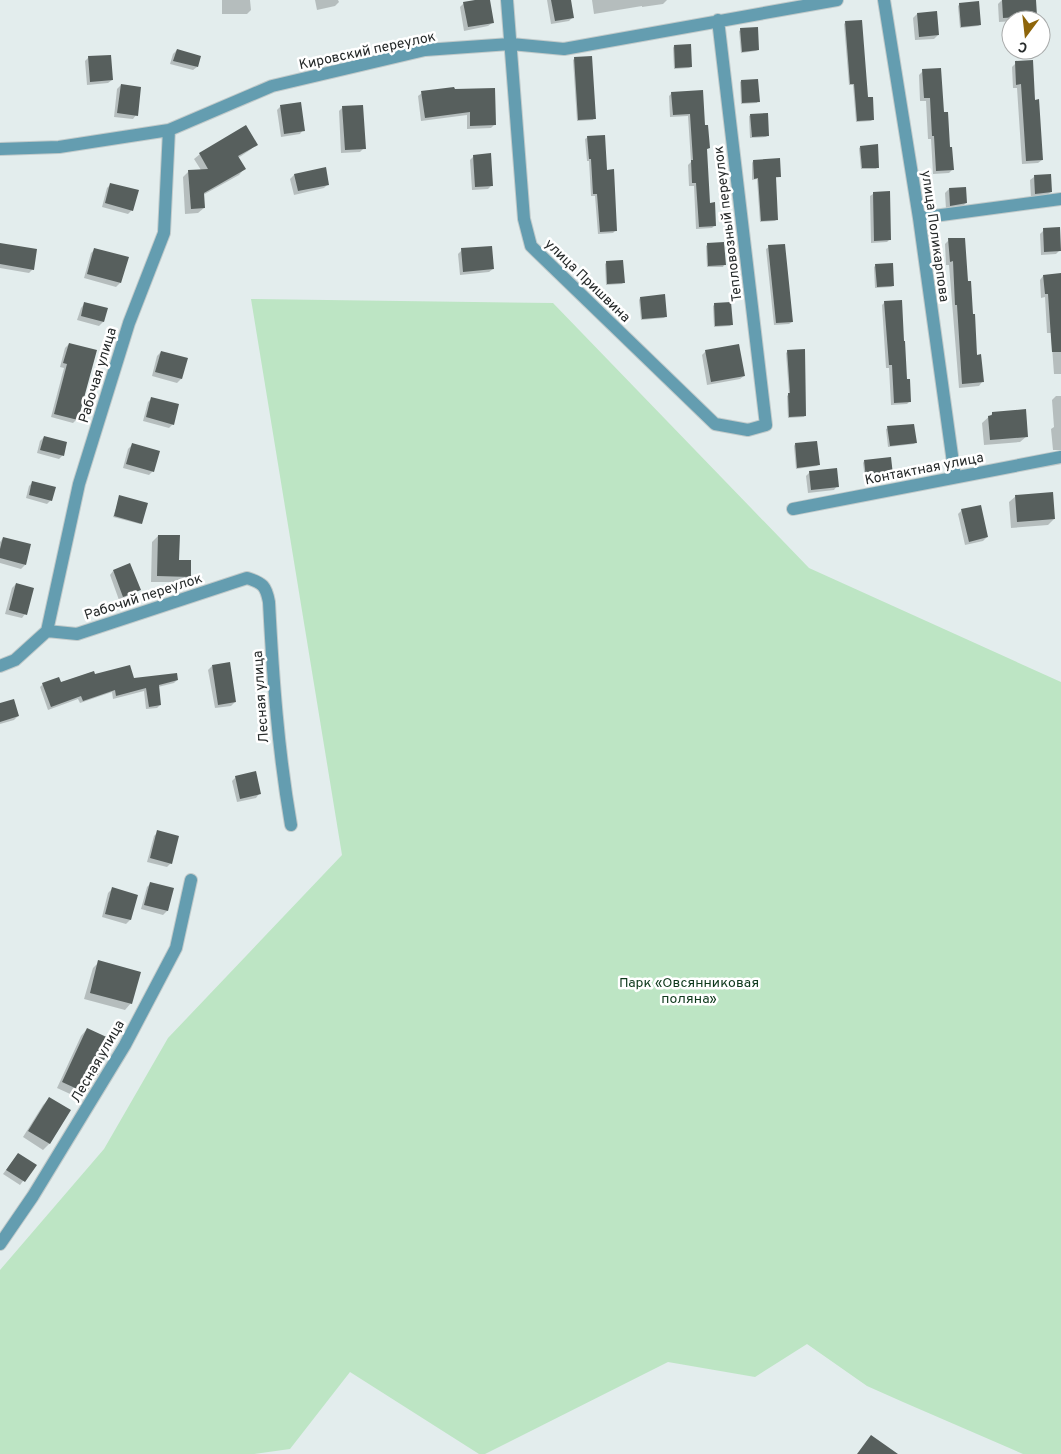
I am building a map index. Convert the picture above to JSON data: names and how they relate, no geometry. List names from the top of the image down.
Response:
{
  "streets": {
    "street": [
      "Кировский переулок",
      "Тепловозный переулок",
      "улица Поликарпова",
      "улица Пришвина",
      "Рабочая улица",
      "Контактная улица",
      "Рабочий переулок",
      "Лесная улица"
    ]
  },
  "crossings": [
    ["Кировский переулок", "Тепловозный переулок"],
    ["Кировский переулок", "улица Пришвина"],
    ["Кировский переулок", "Рабочая улица"],
    ["Тепловозный переулок", "улица Пришвина"],
    ["улица Поликарпова", "Контактная улица"],
    ["Рабочая улица", "Рабочий переулок"],
    ["Рабочий переулок", "Лесная улица"]
  ],
  "parks": ["Парк «Овсянниковая поляна»"],
  "north": "bottom"
}
